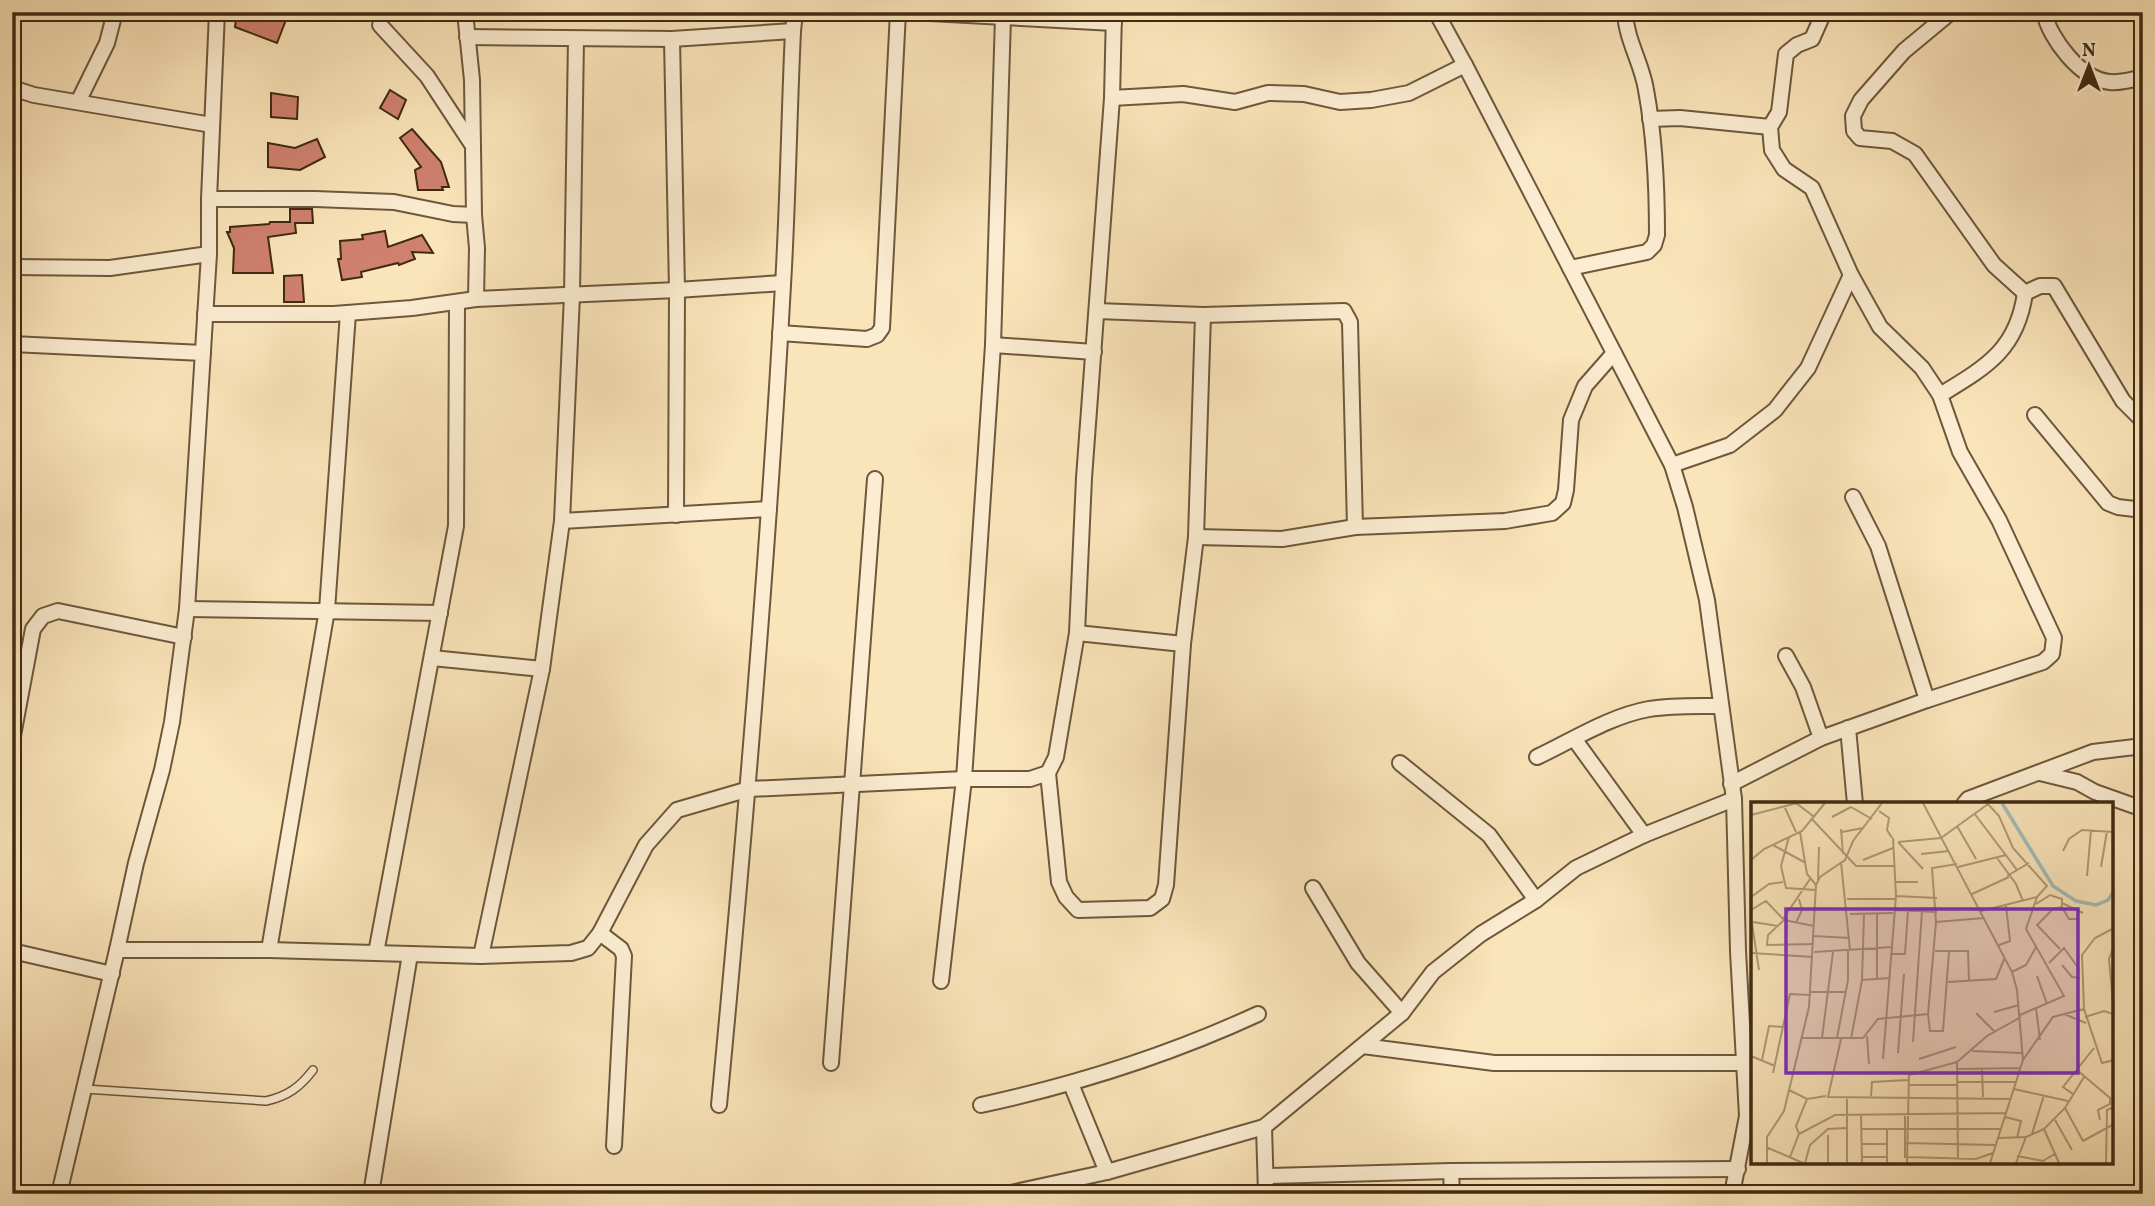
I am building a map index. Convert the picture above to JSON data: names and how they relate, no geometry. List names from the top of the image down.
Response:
{
  "north": "top"
}
